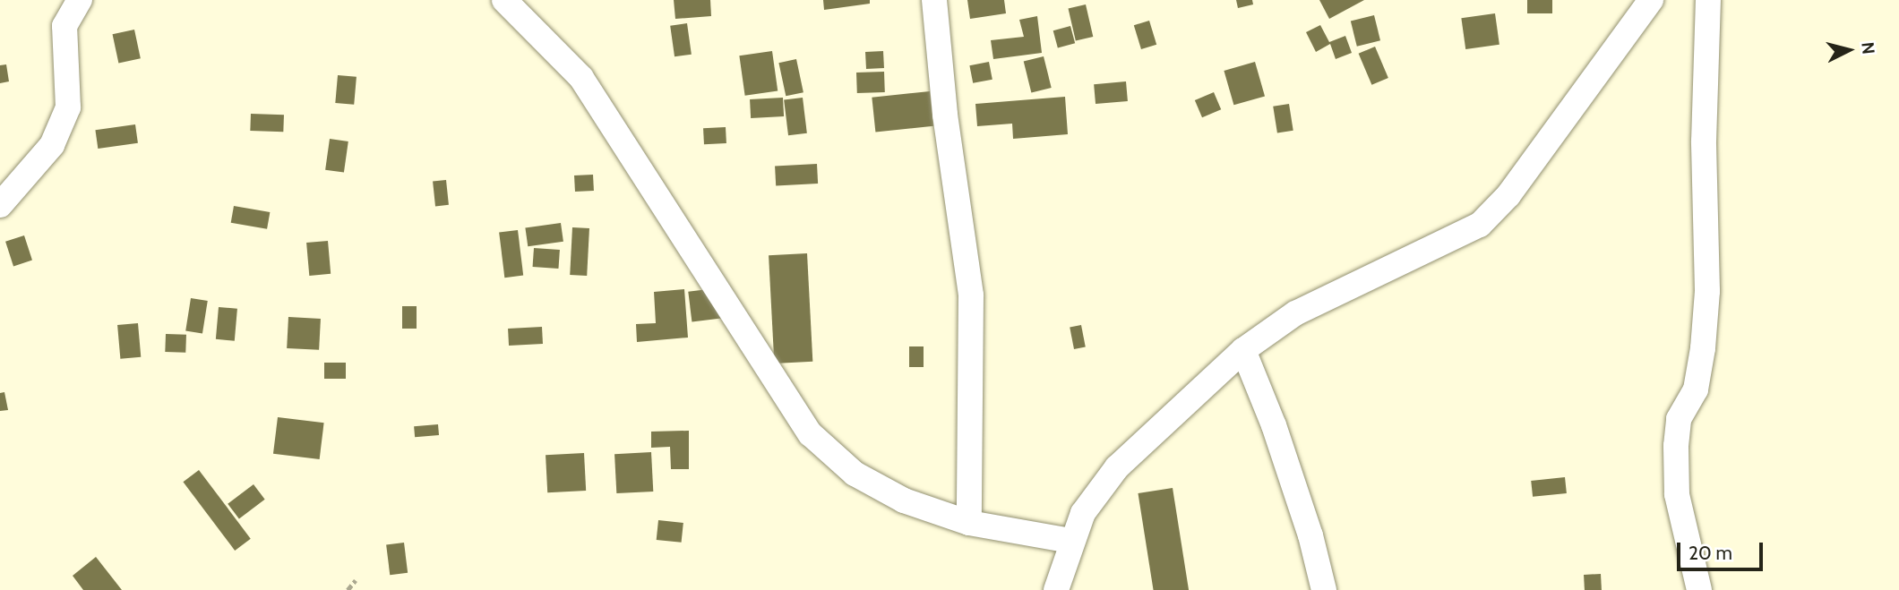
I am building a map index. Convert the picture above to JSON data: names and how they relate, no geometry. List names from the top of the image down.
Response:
{
  "scale_bar": "20 m",
  "north": "right"
}
